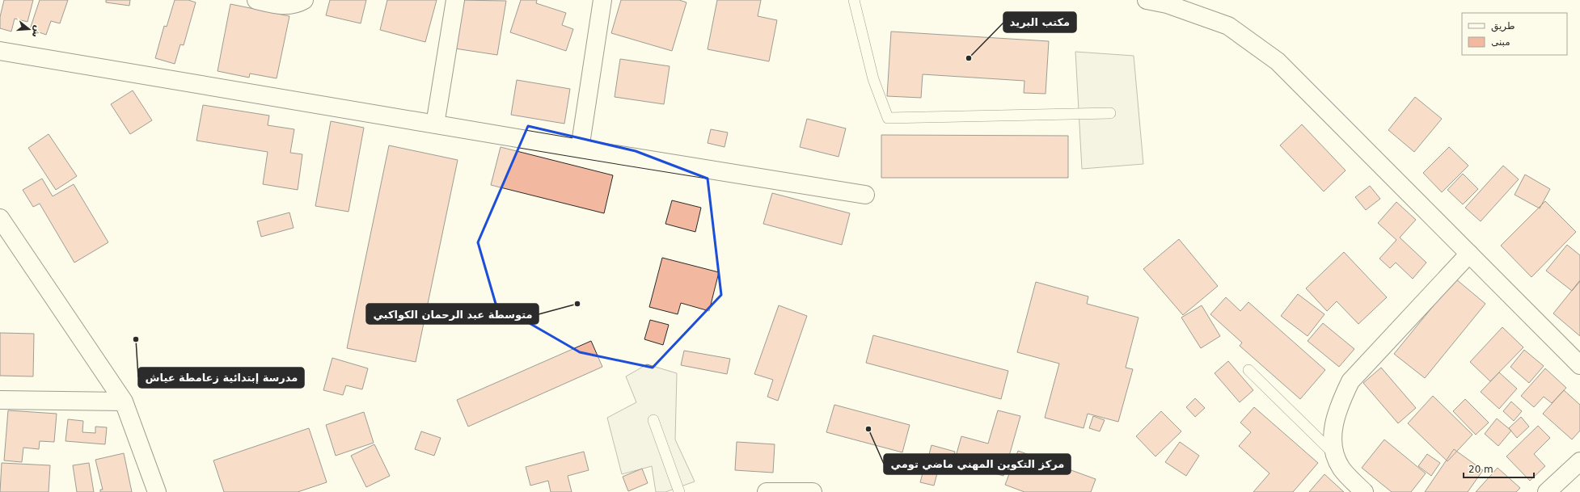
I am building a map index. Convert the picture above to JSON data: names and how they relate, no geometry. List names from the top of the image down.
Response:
{
  "places": [
    "مكتب البريد",
    "متوسطة عبد الرحمان الكواكبي",
    "مدرسة إبتدائية زعامطة عياش",
    "مركز التكوين المهني ماضي تومي"
  ],
  "legend": ["طريق", "مبنى"],
  "scale_bar": "20 m",
  "north": "right"
}
